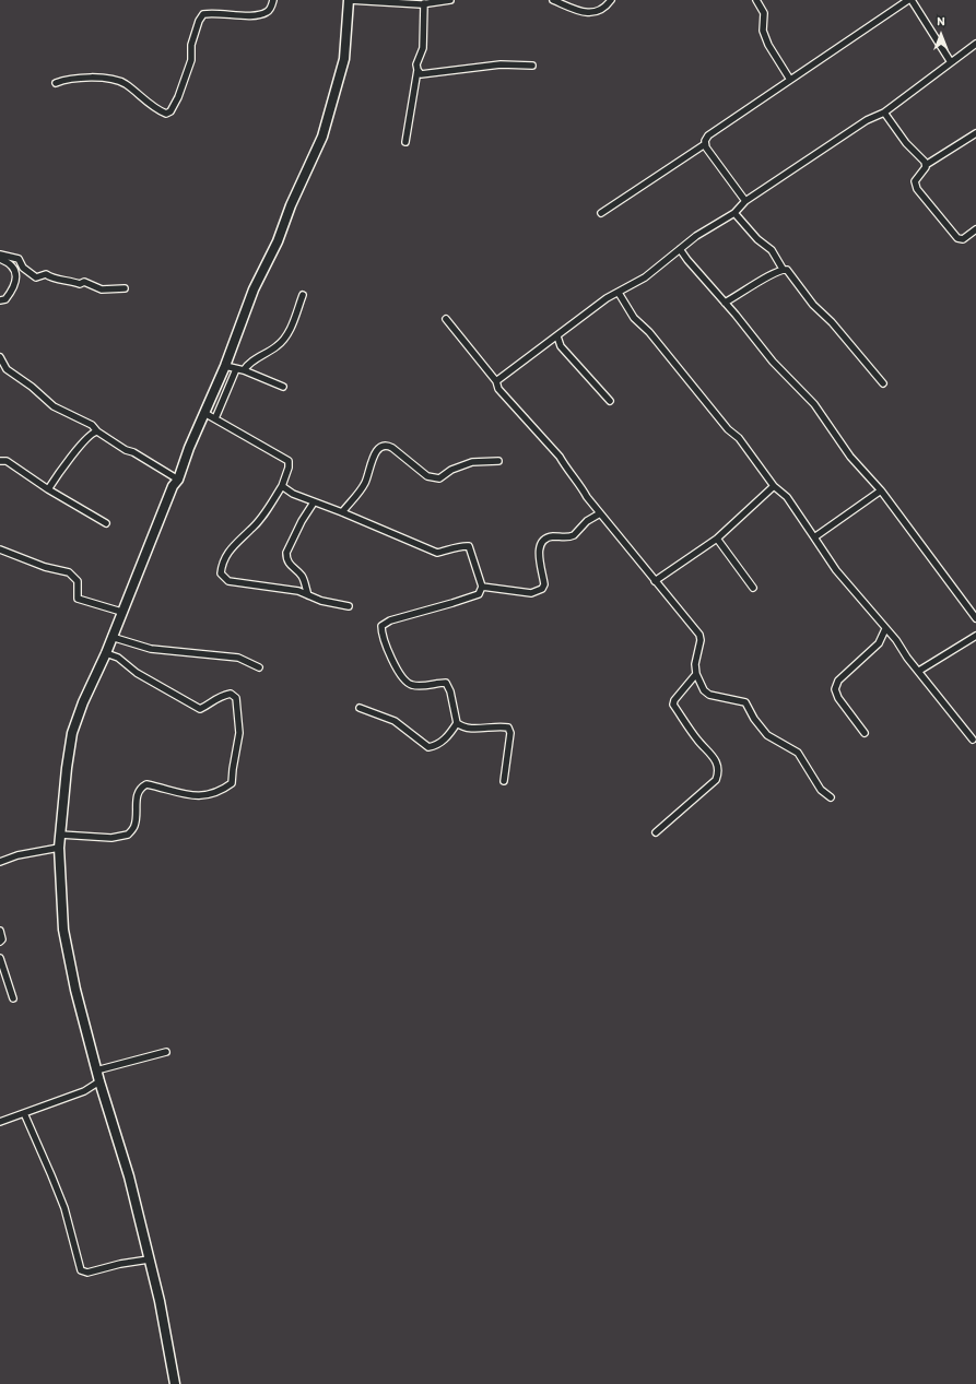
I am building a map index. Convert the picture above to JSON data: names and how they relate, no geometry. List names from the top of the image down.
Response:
{
  "north": "top"
}
